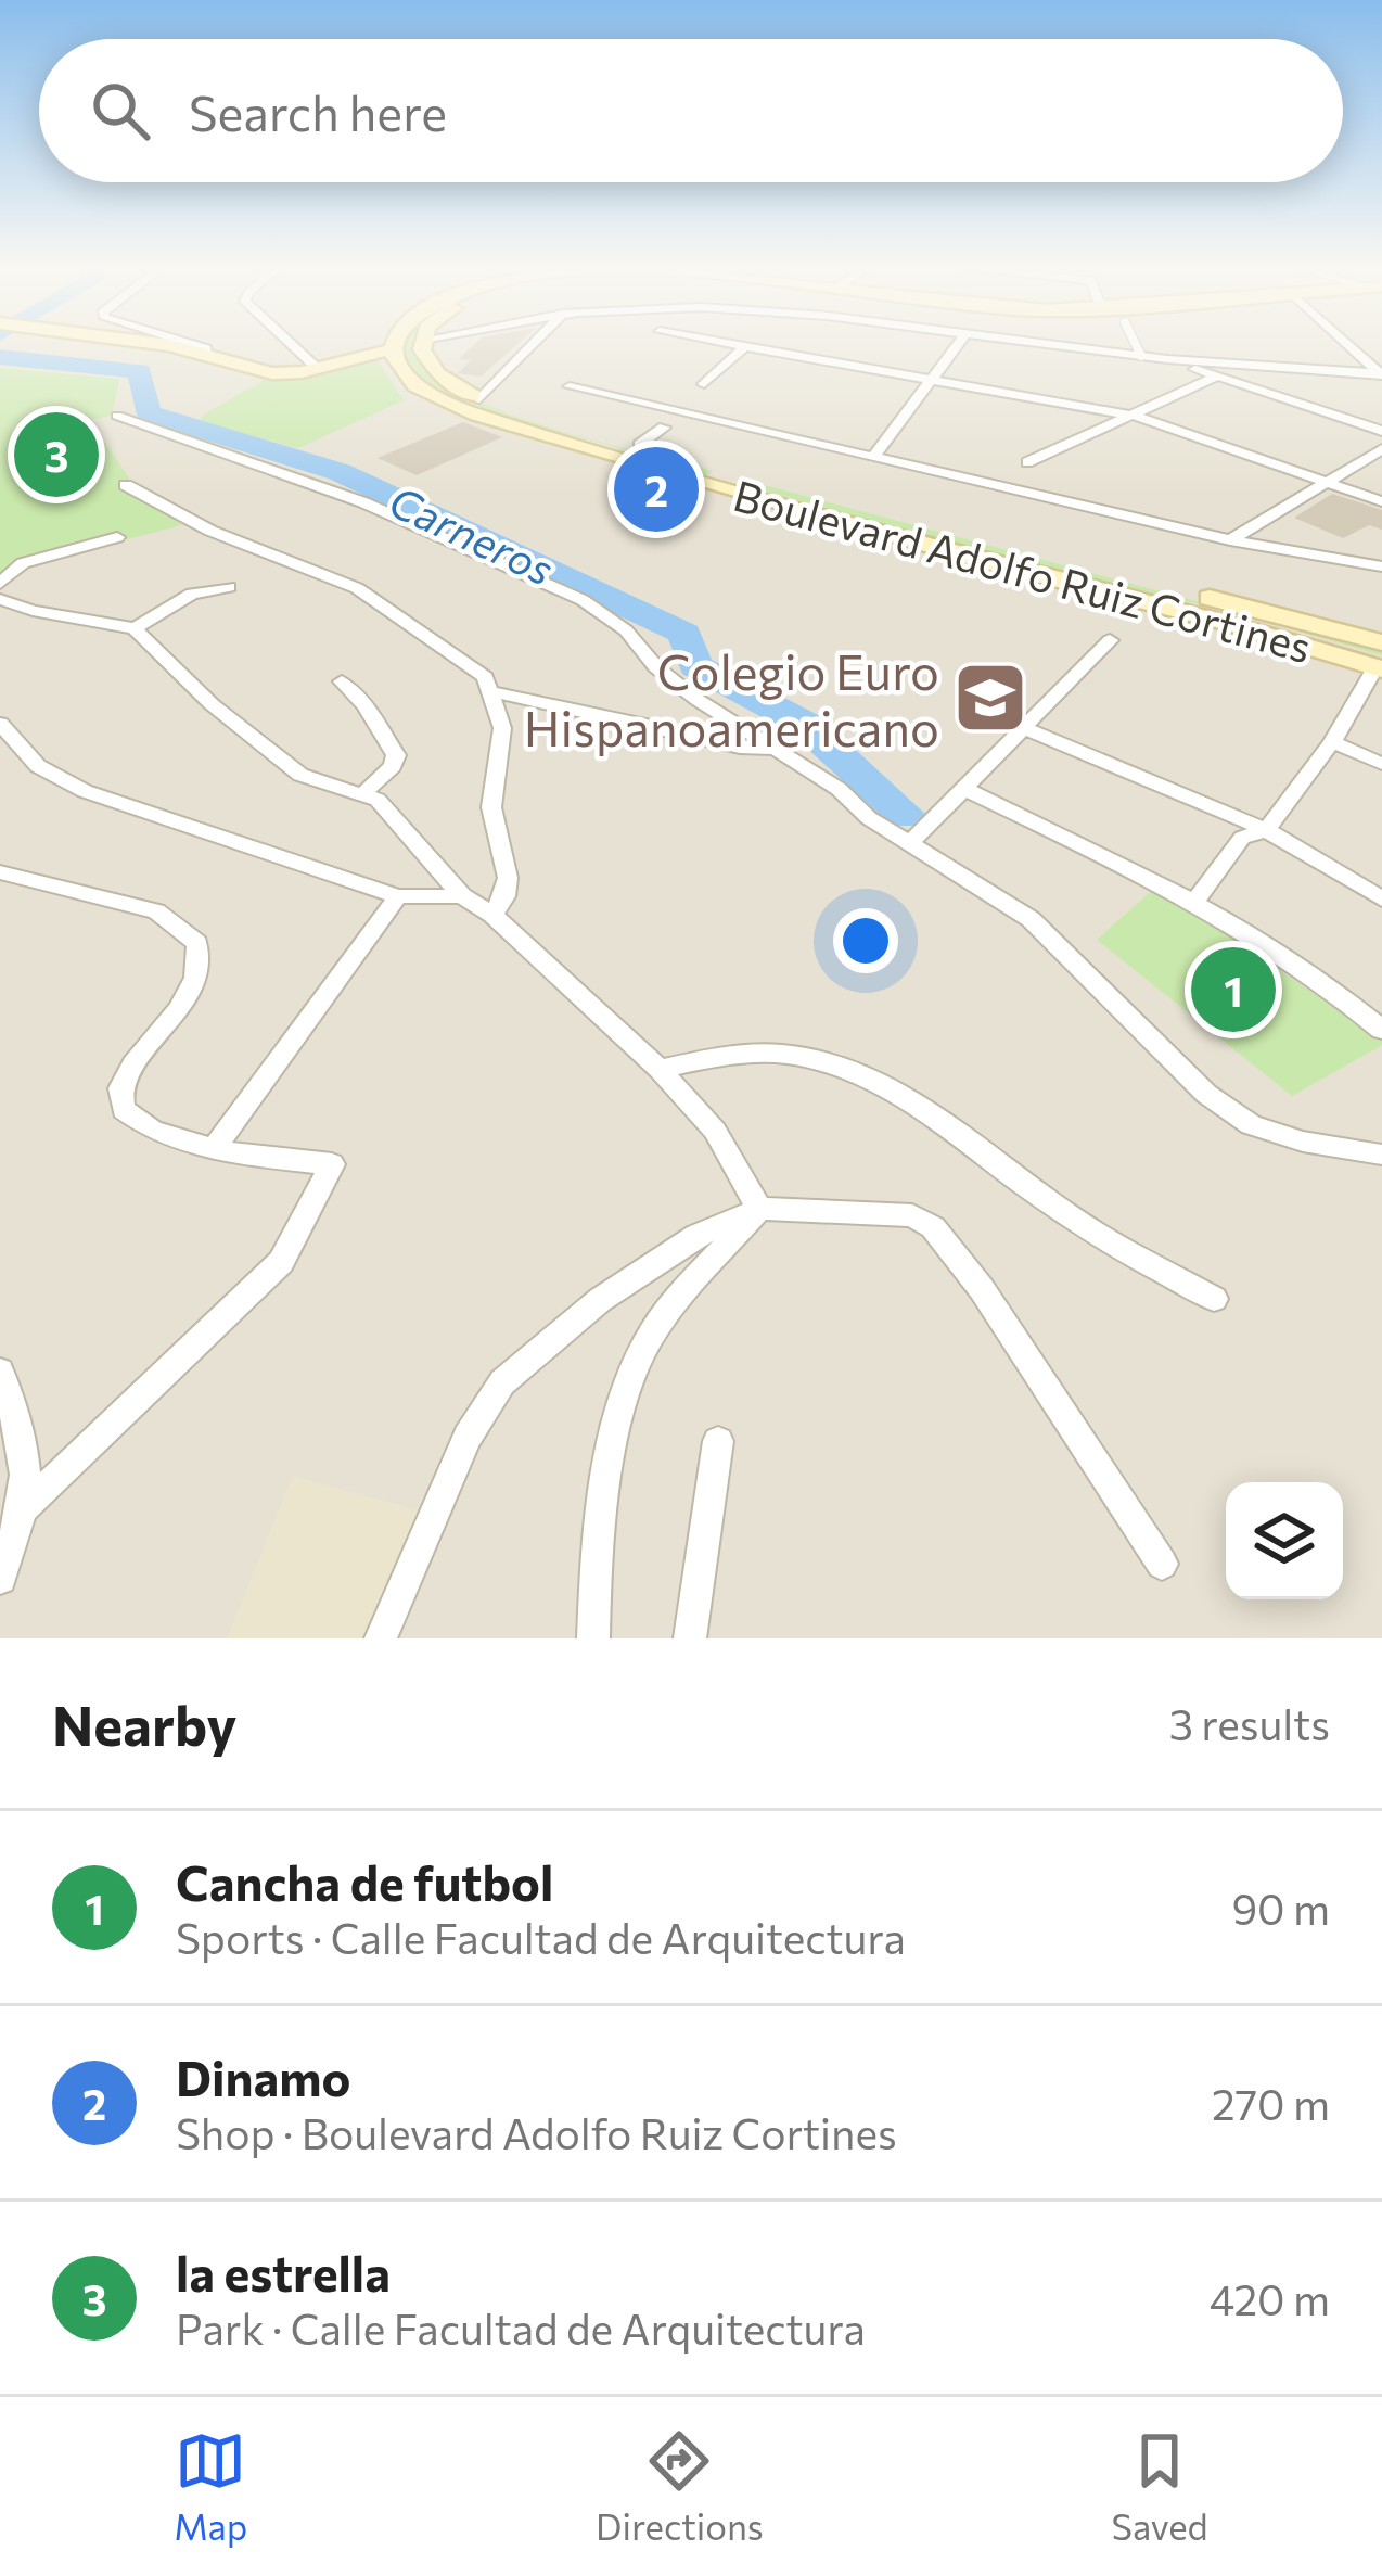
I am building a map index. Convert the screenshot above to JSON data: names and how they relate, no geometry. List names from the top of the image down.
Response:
{
  "streets": {
    "main road": ["Boulevard Adolfo Ruiz Cortines"]
  },
  "water": ["Carneros"],
  "places": {
    "school or university": ["Colegio Euro Hispanoamericano"]
  },
  "page": {
    "search": "Search here",
    "pins": ["3", "2", "1"],
    "heading": ["Nearby", "3 results"],
    "list": [
      {
        "mark": "1",
        "name": "Cancha de futbol",
        "note": "Sports · Calle Facultad de Arquitectura",
        "value": "90 m"
      },
      {
        "mark": "2",
        "name": "Dinamo",
        "note": "Shop · Boulevard Adolfo Ruiz Cortines",
        "value": "270 m"
      },
      {
        "mark": "3",
        "name": "la estrella",
        "note": "Park · Calle Facultad de Arquitectura",
        "value": "420 m"
      }
    ],
    "nav": ["Map", "Directions", "Saved"]
  }
}
